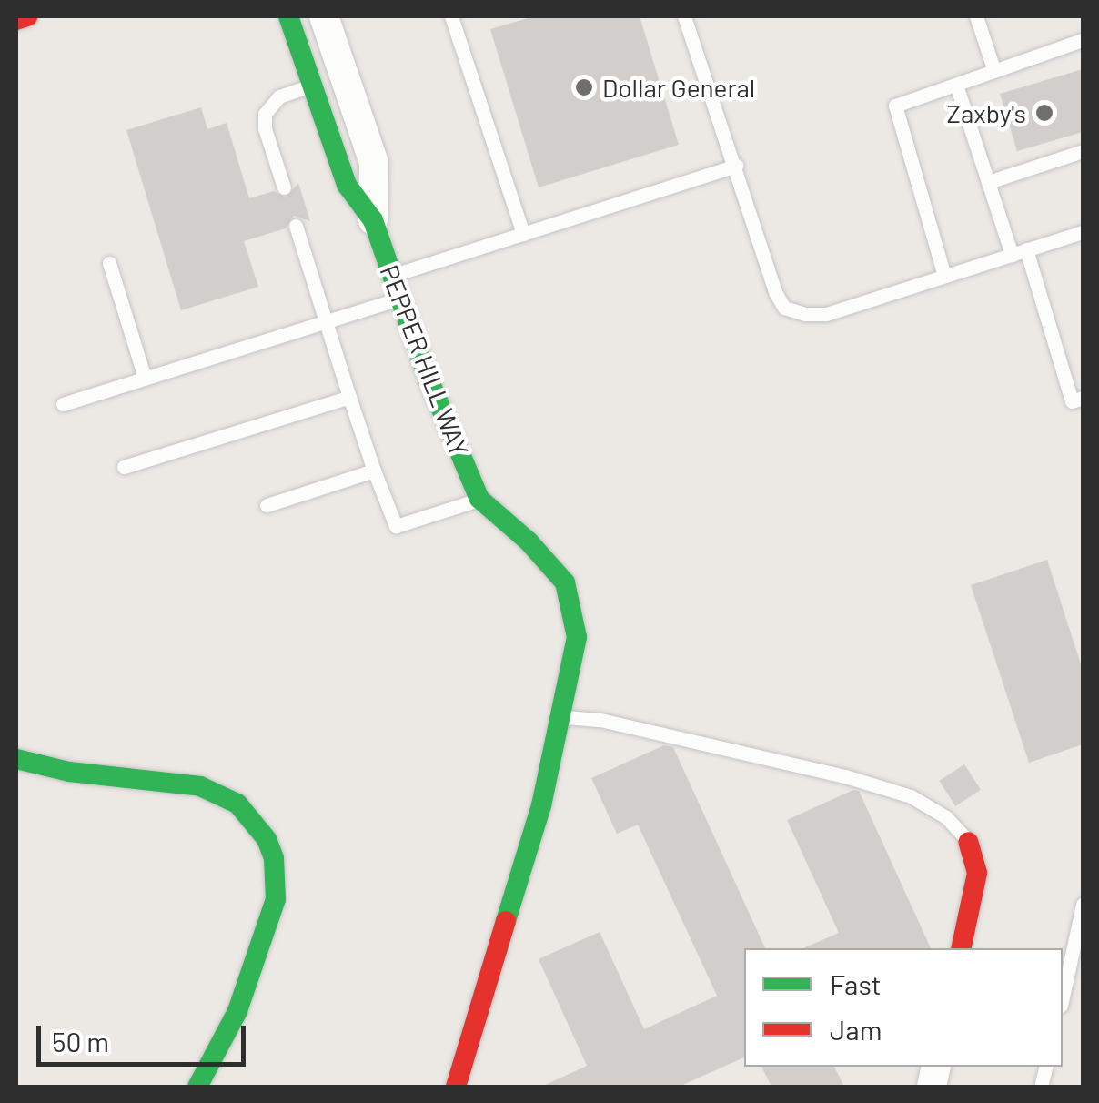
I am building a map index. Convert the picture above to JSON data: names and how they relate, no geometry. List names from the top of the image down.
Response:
{
  "streets": {
    "street": ["PEPPER HILL WAY"]
  },
  "places": ["Dollar General", "Zaxby's"],
  "legend": ["Fast", "Jam"],
  "scale_bar": "50 m"
}
